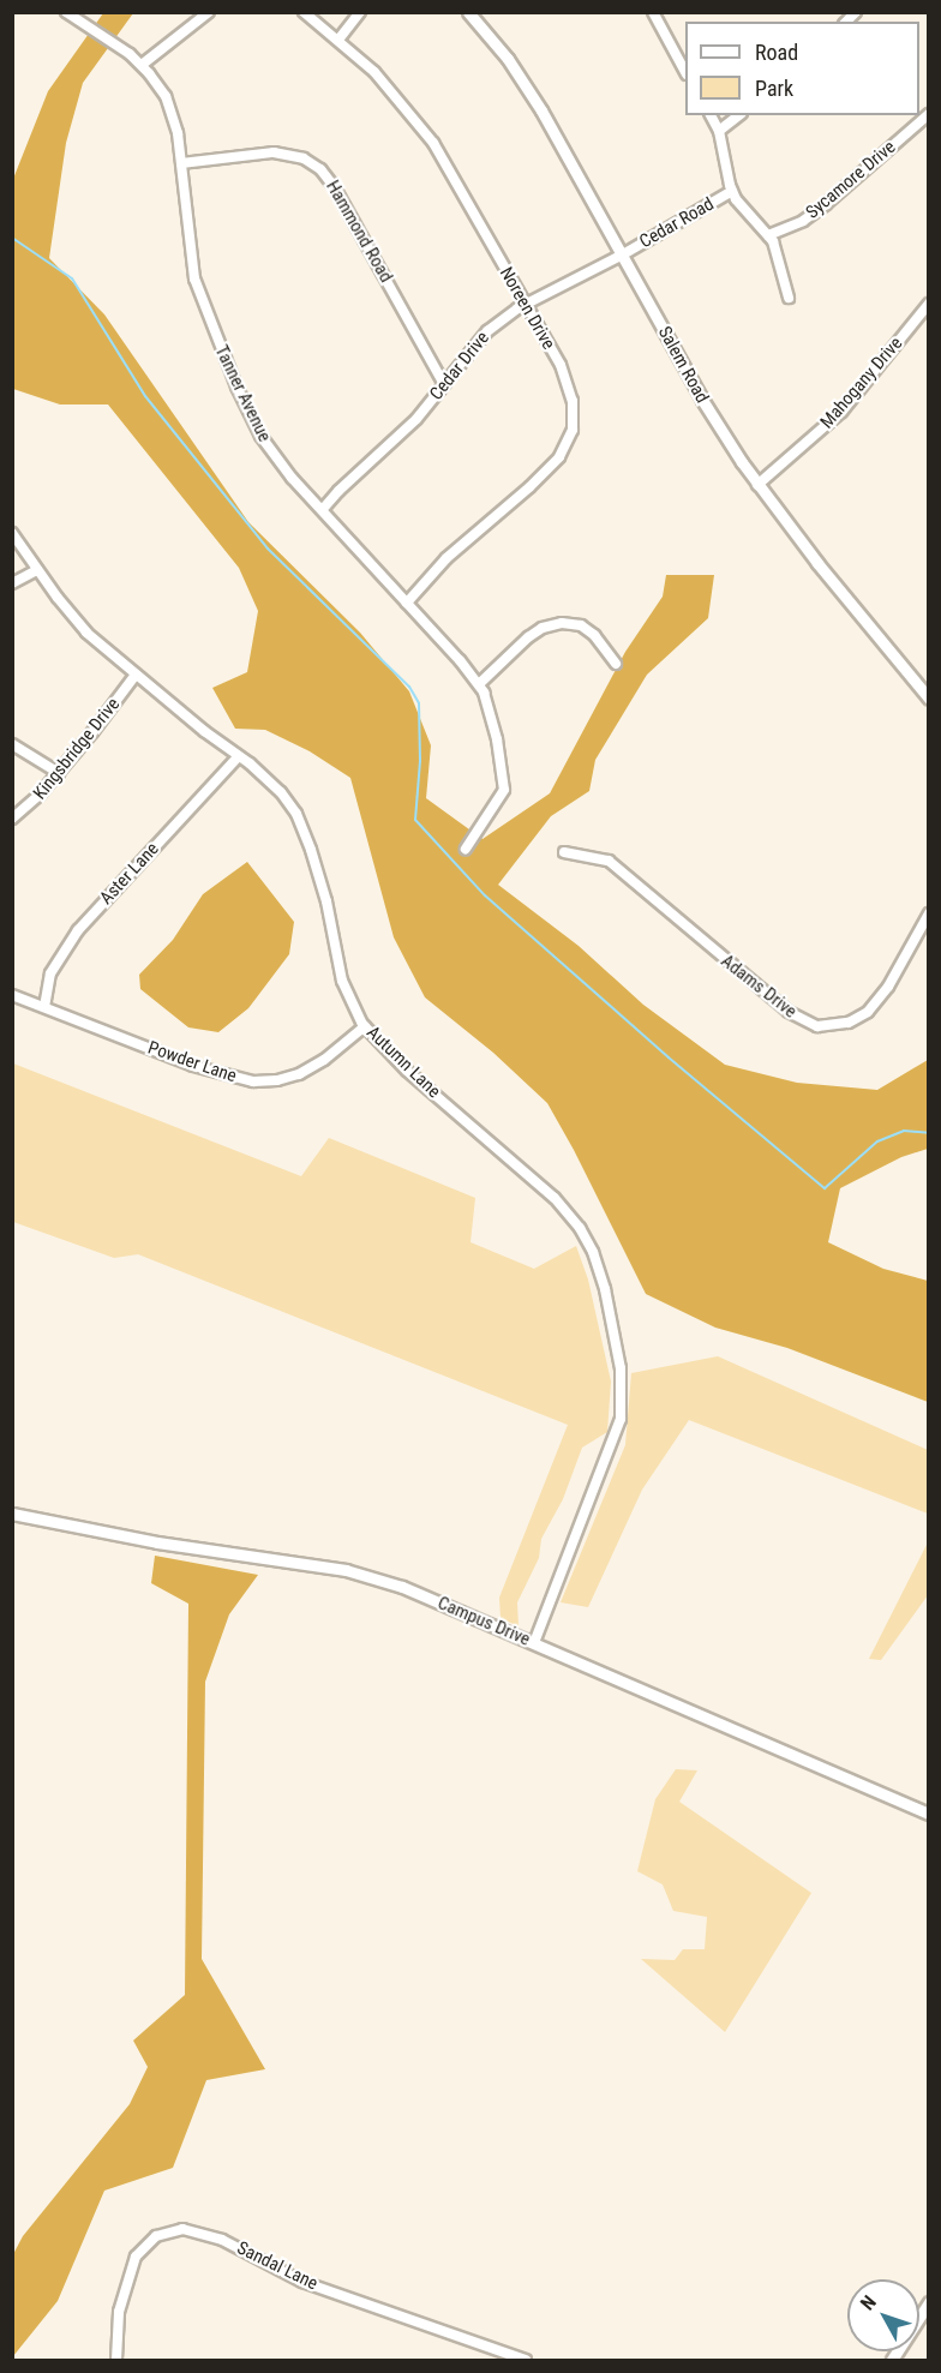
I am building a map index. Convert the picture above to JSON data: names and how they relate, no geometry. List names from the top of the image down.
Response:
{
  "streets": {
    "street": [
      "Sycamore Drive",
      "Cedar Road",
      "Hammond Road",
      "Noreen Drive",
      "Salem Road",
      "Cedar Drive",
      "Mahogany Drive",
      "Tanner Avenue",
      "Kingsbridge Drive",
      "Aster Lane",
      "Adams Drive",
      "Powder Lane",
      "Autumn Lane",
      "Campus Drive",
      "Sandal Lane"
    ]
  },
  "crossings": [
    ["Cedar Road", "Salem Road"],
    ["Cedar Road", "Cedar Drive"],
    ["Hammond Road", "Cedar Drive"],
    ["Hammond Road", "Tanner Avenue"],
    ["Noreen Drive", "Cedar Drive"],
    ["Noreen Drive", "Tanner Avenue"],
    ["Salem Road", "Cedar Drive"],
    ["Salem Road", "Mahogany Drive"],
    ["Cedar Drive", "Tanner Avenue"],
    ["Kingsbridge Drive", "Autumn Lane"],
    ["Aster Lane", "Powder Lane"],
    ["Aster Lane", "Autumn Lane"],
    ["Powder Lane", "Autumn Lane"],
    ["Autumn Lane", "Campus Drive"]
  ],
  "legend": ["Road", "Park"],
  "north": "top left"
}
